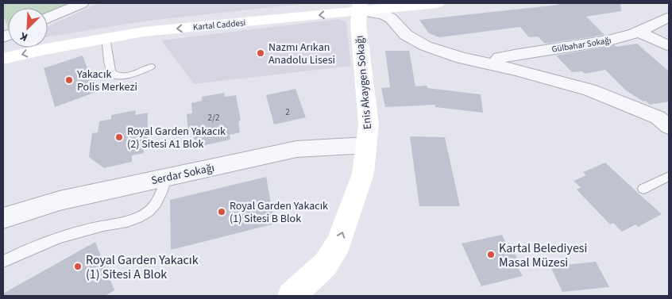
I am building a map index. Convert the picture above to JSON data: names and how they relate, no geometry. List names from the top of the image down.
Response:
{
  "streets": {
    "main road": ["Kartal Caddesi", "Enis Akaygen Sokağı"],
    "street": ["Gülbahar Sokağı", "Serdar Sokağı"]
  },
  "crossings": [
    ["Kartal Caddesi", "Enis Akaygen Sokağı"],
    ["Enis Akaygen Sokağı", "Serdar Sokağı"]
  ],
  "one_way": ["Kartal Caddesi", "Enis Akaygen Sokağı"],
  "places": [
    "Nazmı Arıkan Anadolu Lisesi",
    "Yakacık Polis Merkezi",
    "Royal Garden Yakacık (2) Sitesi A1 Blok",
    "Royal Garden Yakacık (1) Sitesi B Blok",
    "Kartal Belediyesi Masal Müzesi",
    "Royal Garden Yakacık (1) Sitesi A Blok"
  ],
  "house_numbers": ["2", "2/2"],
  "north": "bottom left"
}
